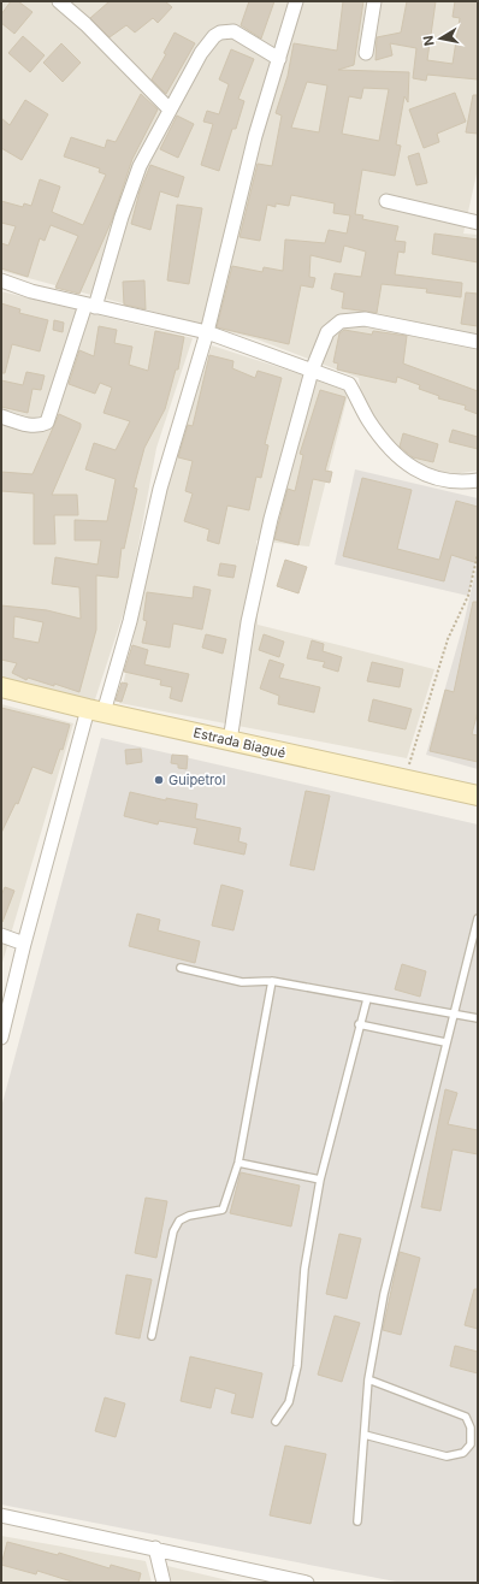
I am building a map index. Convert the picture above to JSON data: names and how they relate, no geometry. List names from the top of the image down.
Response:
{
  "streets": {
    "main road": ["Estrada Biagué"]
  },
  "places": ["Guipetrol"],
  "north": "left"
}
